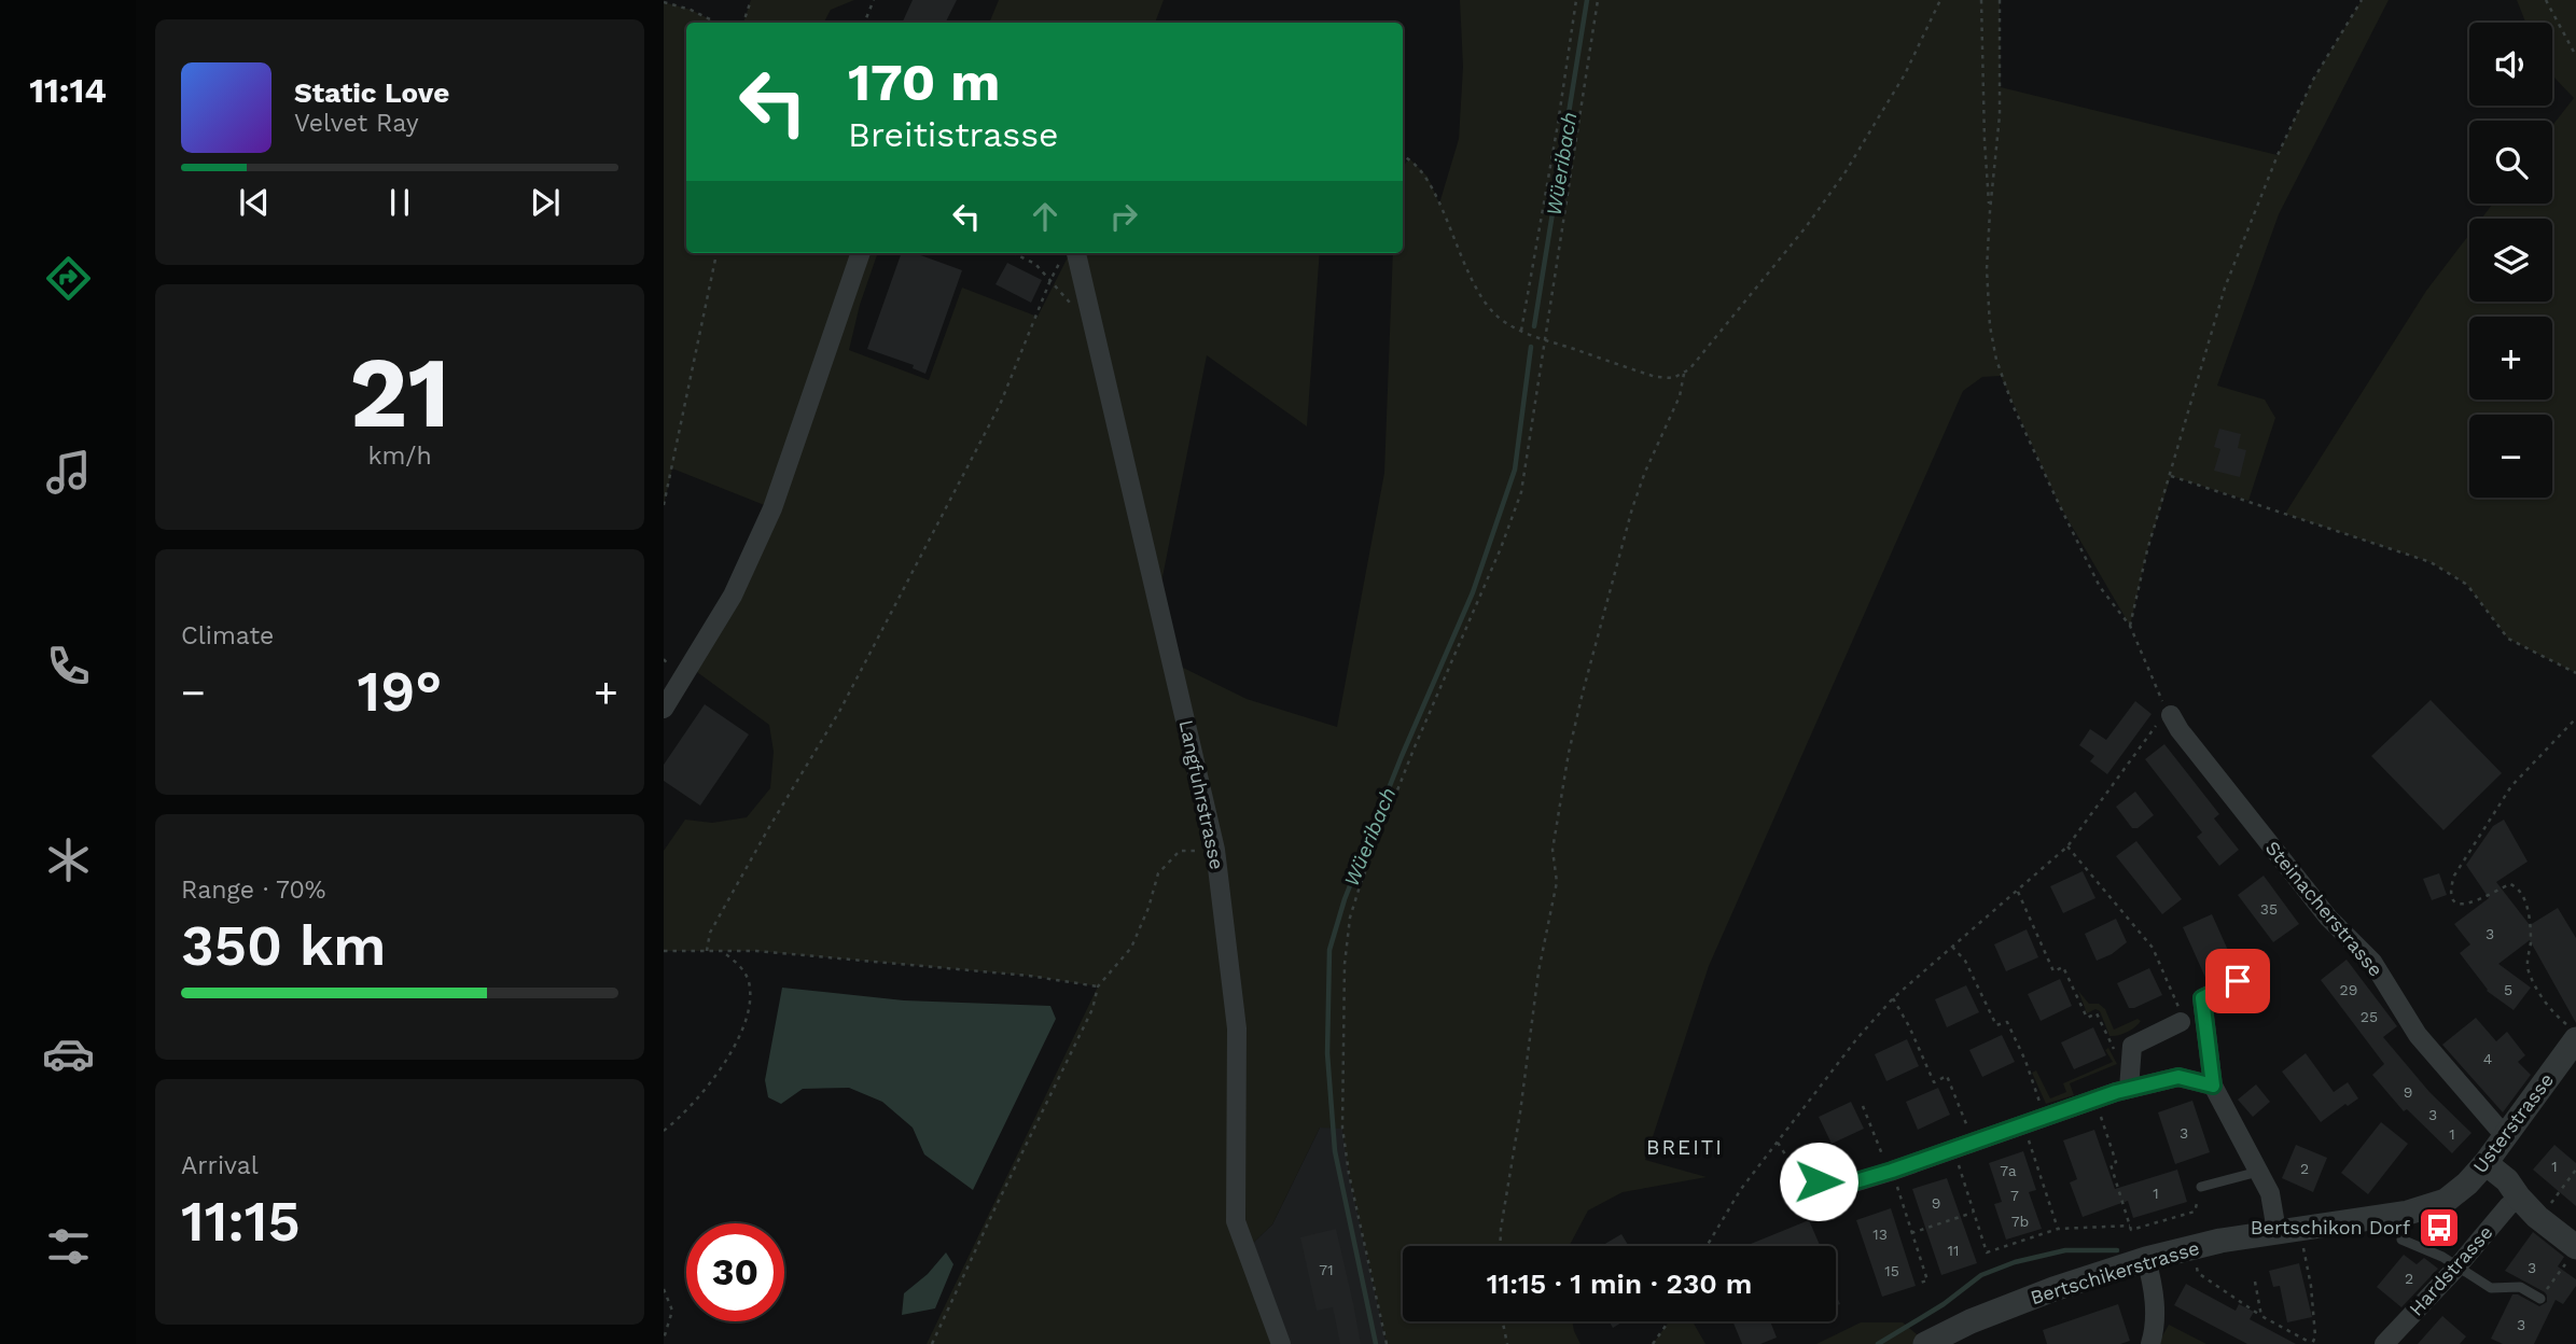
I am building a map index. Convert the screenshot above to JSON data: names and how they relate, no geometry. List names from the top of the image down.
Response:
{
  "streets": {
    "street": [
      "Langfuhrstrasse",
      "Steinacherstrasse",
      "Usterstrasse",
      "Hardstrasse",
      "Bertschikerstrasse"
    ]
  },
  "crossings": [
    ["Steinacherstrasse", "Usterstrasse"],
    ["Usterstrasse", "Bertschikerstrasse"]
  ],
  "districts": ["BREITI"],
  "water": ["Wüeribach"],
  "places": {
    "bus stop": ["Bertschikon Dorf"]
  },
  "house_numbers": [
    "35",
    "3",
    "29",
    "5",
    "25",
    "4",
    "9",
    "3",
    "3",
    "1",
    "1",
    "2",
    "7a",
    "1",
    "7",
    "9",
    "7b",
    "13",
    "11",
    "3",
    "71",
    "15",
    "2",
    "3"
  ],
  "page": {
    "tabs": "11:14",
    "map_buttons": ["+", "−"],
    "turn": ["170 m", "Breitistrasse"],
    "song": ["Static Love", "Velvet Ray"],
    "tile": [
      ["21", "km/h"],
      "Climate",
      ["Range · 70%", "350 km"],
      ["Arrival", "11:15"]
    ],
    "heat": ["−", "19°", "+"],
    "limit": "30",
    "trip": "11:15 · 1 min · 230 m"
  }
}
